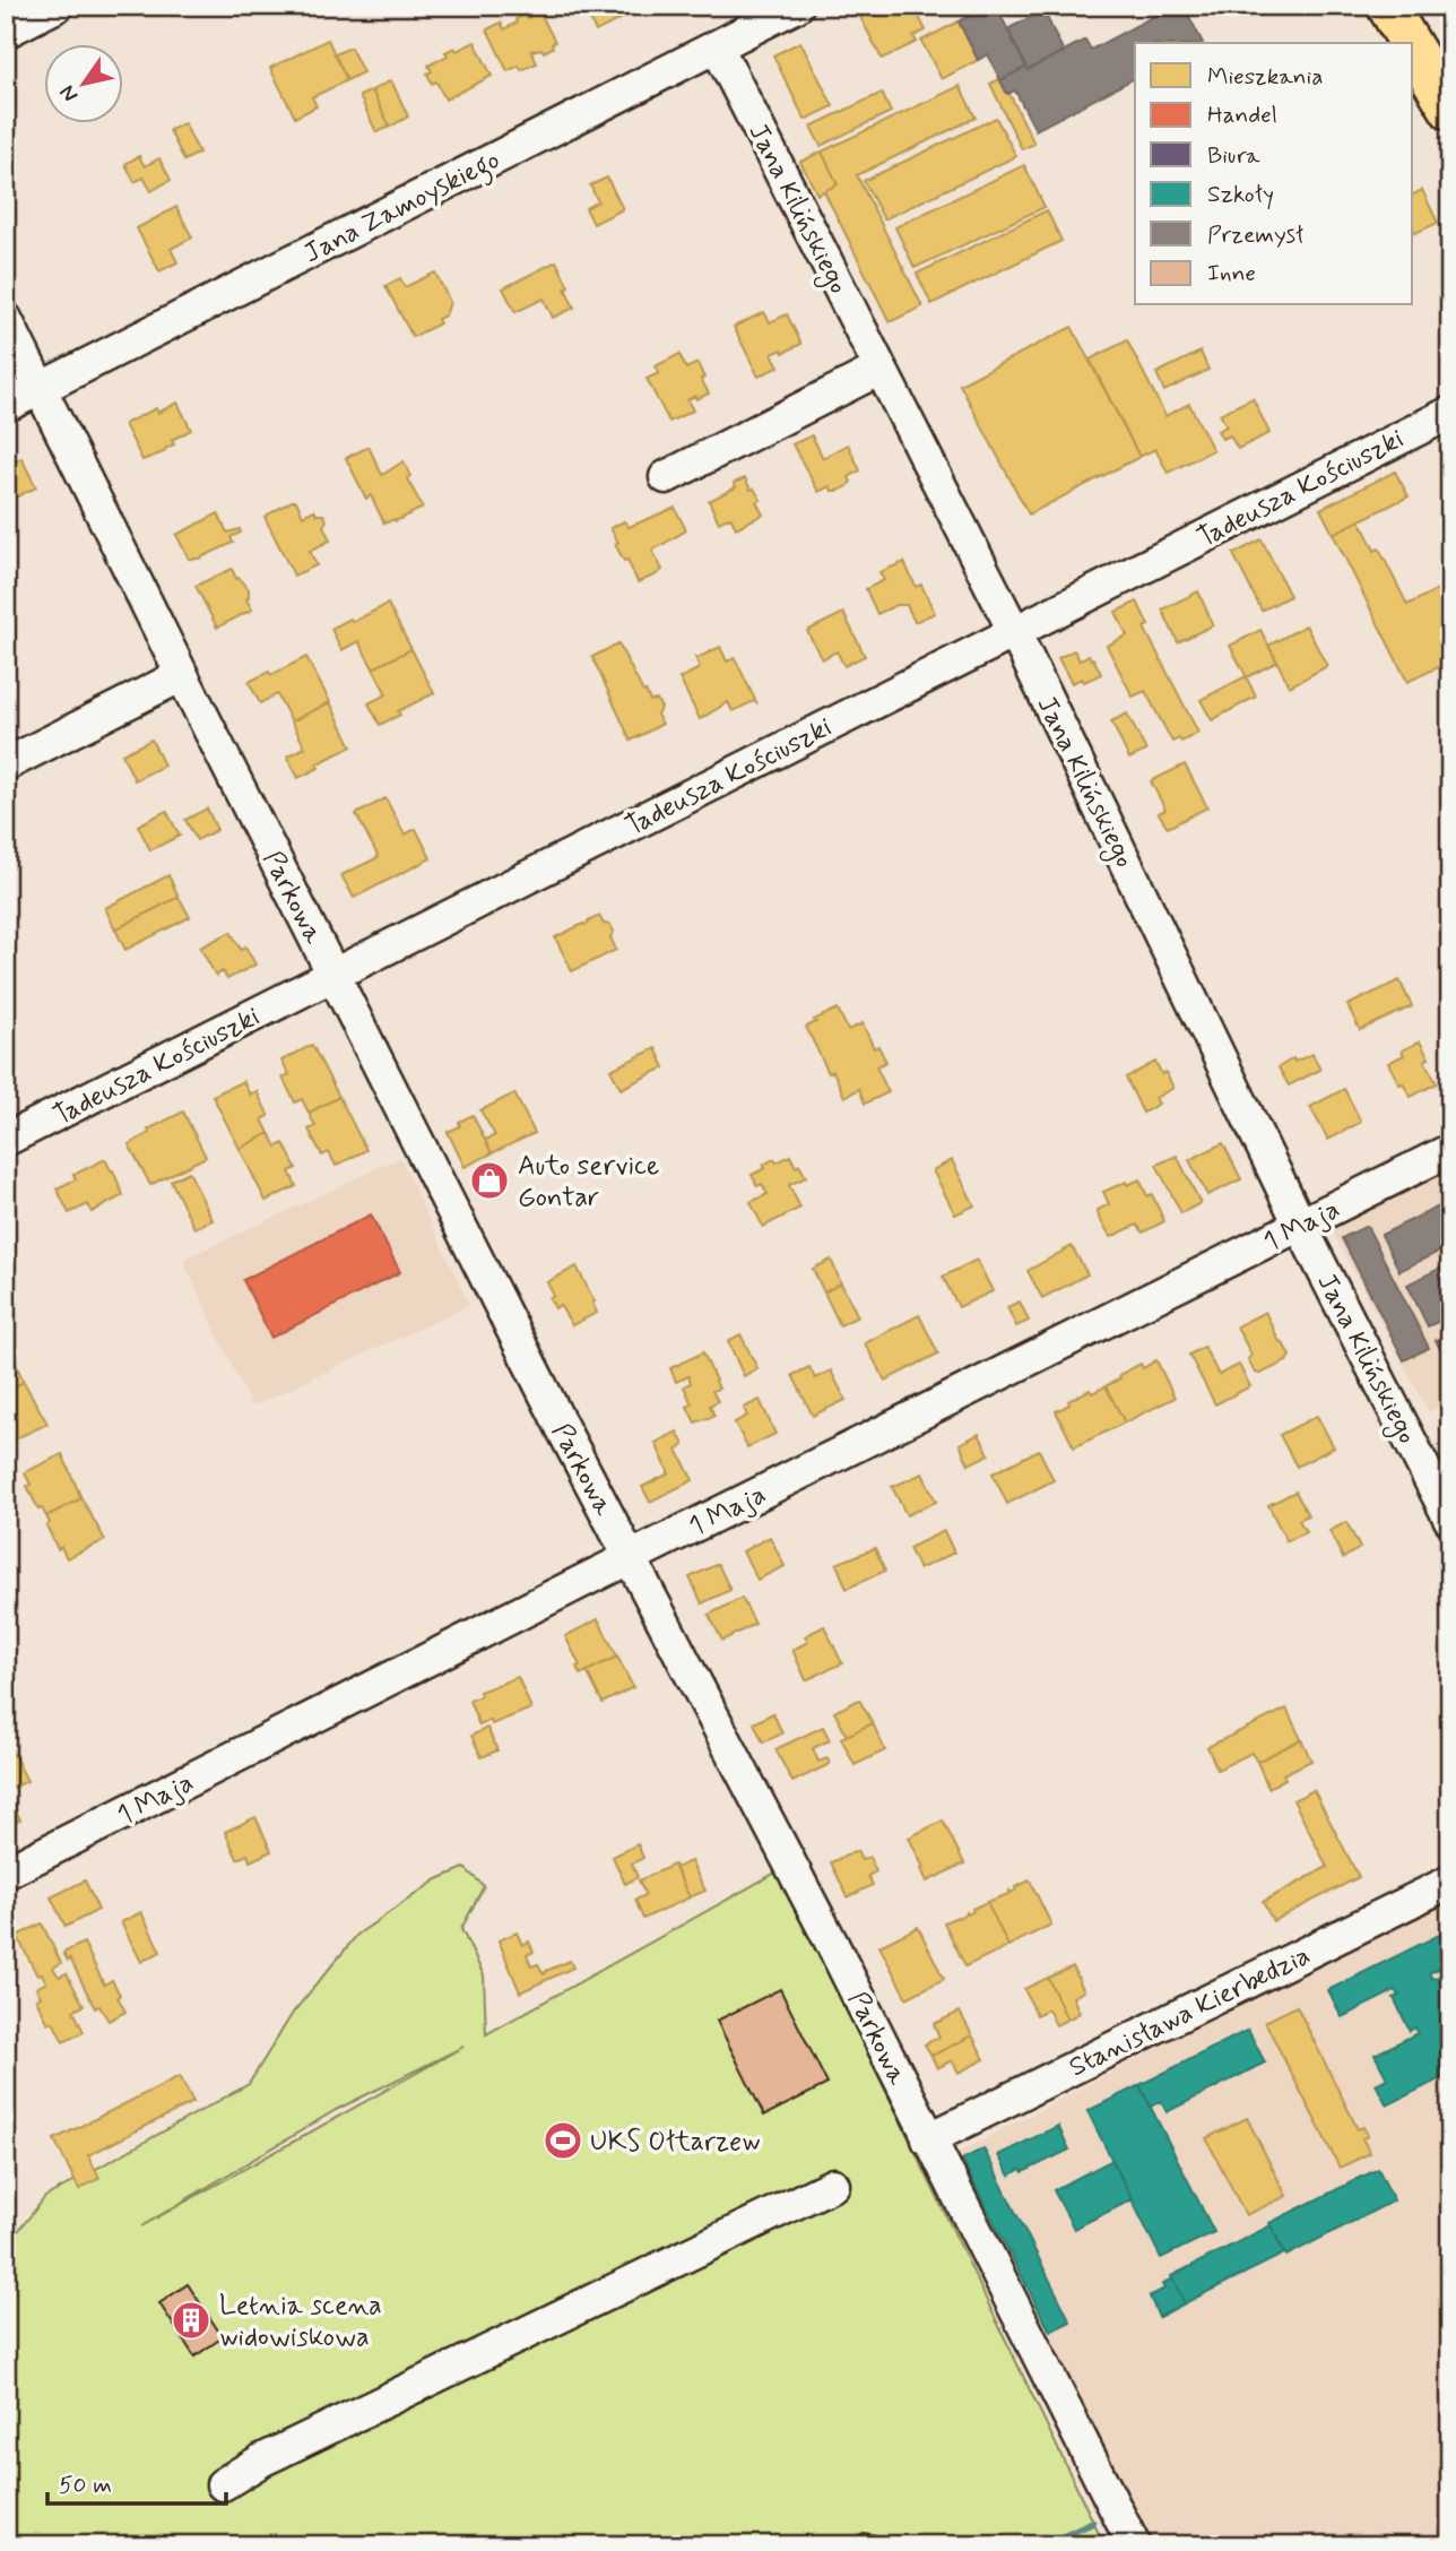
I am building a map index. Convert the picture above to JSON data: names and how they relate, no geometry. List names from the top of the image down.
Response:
{
  "streets": {
    "street": [
      "Jana Zamoyskiego",
      "Jana Kilińskiego",
      "Tadeusza Kościuszki",
      "Parkowa",
      "1 Maja",
      "Stanisława Kierbedzia"
    ]
  },
  "crossings": [
    ["Jana Zamoyskiego", "Jana Kilińskiego"],
    ["Jana Zamoyskiego", "Parkowa"],
    ["Jana Kilińskiego", "Tadeusza Kościuszki"],
    ["Jana Kilińskiego", "1 Maja"],
    ["Tadeusza Kościuszki", "Parkowa"],
    ["Parkowa", "1 Maja"],
    ["Parkowa", "Stanisława Kierbedzia"]
  ],
  "places": {
    "shop": ["Auto service Gontar"],
    "sports": ["UKS Ołtarzew"],
    "building": ["Letnia scena widowiskowa"]
  },
  "legend": [
    "Mieszkania",
    "Handel",
    "Biura",
    "Szkoły",
    "Przemysł",
    "Inne"
  ],
  "scale_bar": "50 m",
  "north": "bottom left"
}
